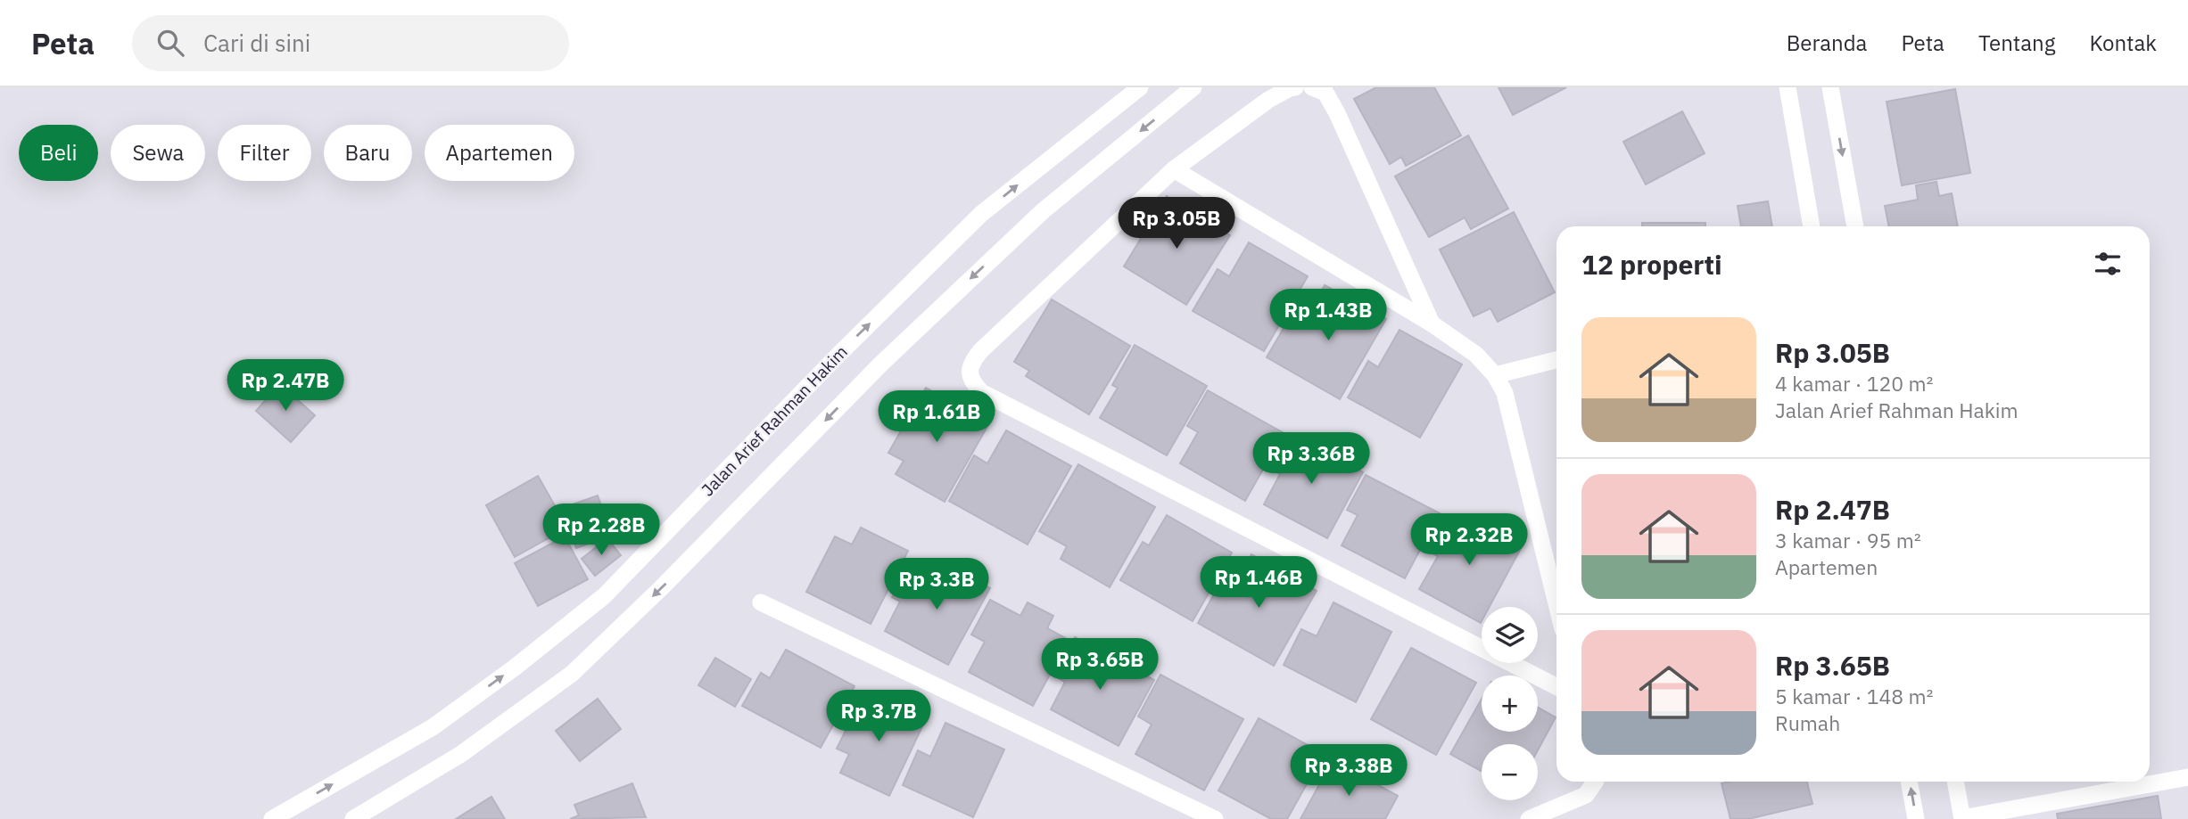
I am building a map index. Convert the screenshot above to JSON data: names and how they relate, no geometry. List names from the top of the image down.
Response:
{
  "streets": {
    "street": ["Jalan Arief Rahman Hakim"]
  },
  "page": {
    "header": "Peta",
    "search": "Cari di sini",
    "nav": [
      "Beranda",
      "Peta",
      "Tentang",
      "Kontak"
    ],
    "chip": [
      "Beli",
      "Sewa",
      "Filter",
      "Baru",
      "Apartemen"
    ],
    "price": [
      "Rp 3.05B",
      "Rp 1.43B",
      "Rp 2.47B",
      "Rp 1.61B",
      "Rp 3.36B",
      "Rp 2.28B",
      "Rp 2.32B",
      "Rp 1.46B",
      "Rp 3.3B",
      "Rp 3.65B",
      "Rp 3.7B",
      "Rp 3.38B"
    ],
    "heading": "12 properti",
    "list": [
      {
        "name": "Rp 3.05B",
        "note": "4 kamar · 120 m² · Jalan Arief Rahman Hakim"
      },
      {
        "name": "Rp 2.47B",
        "note": "3 kamar · 95 m² · Apartemen"
      },
      {
        "name": "Rp 3.65B",
        "note": "5 kamar · 148 m² · Rumah"
      }
    ],
    "map_buttons": ["+", "−"]
  }
}
